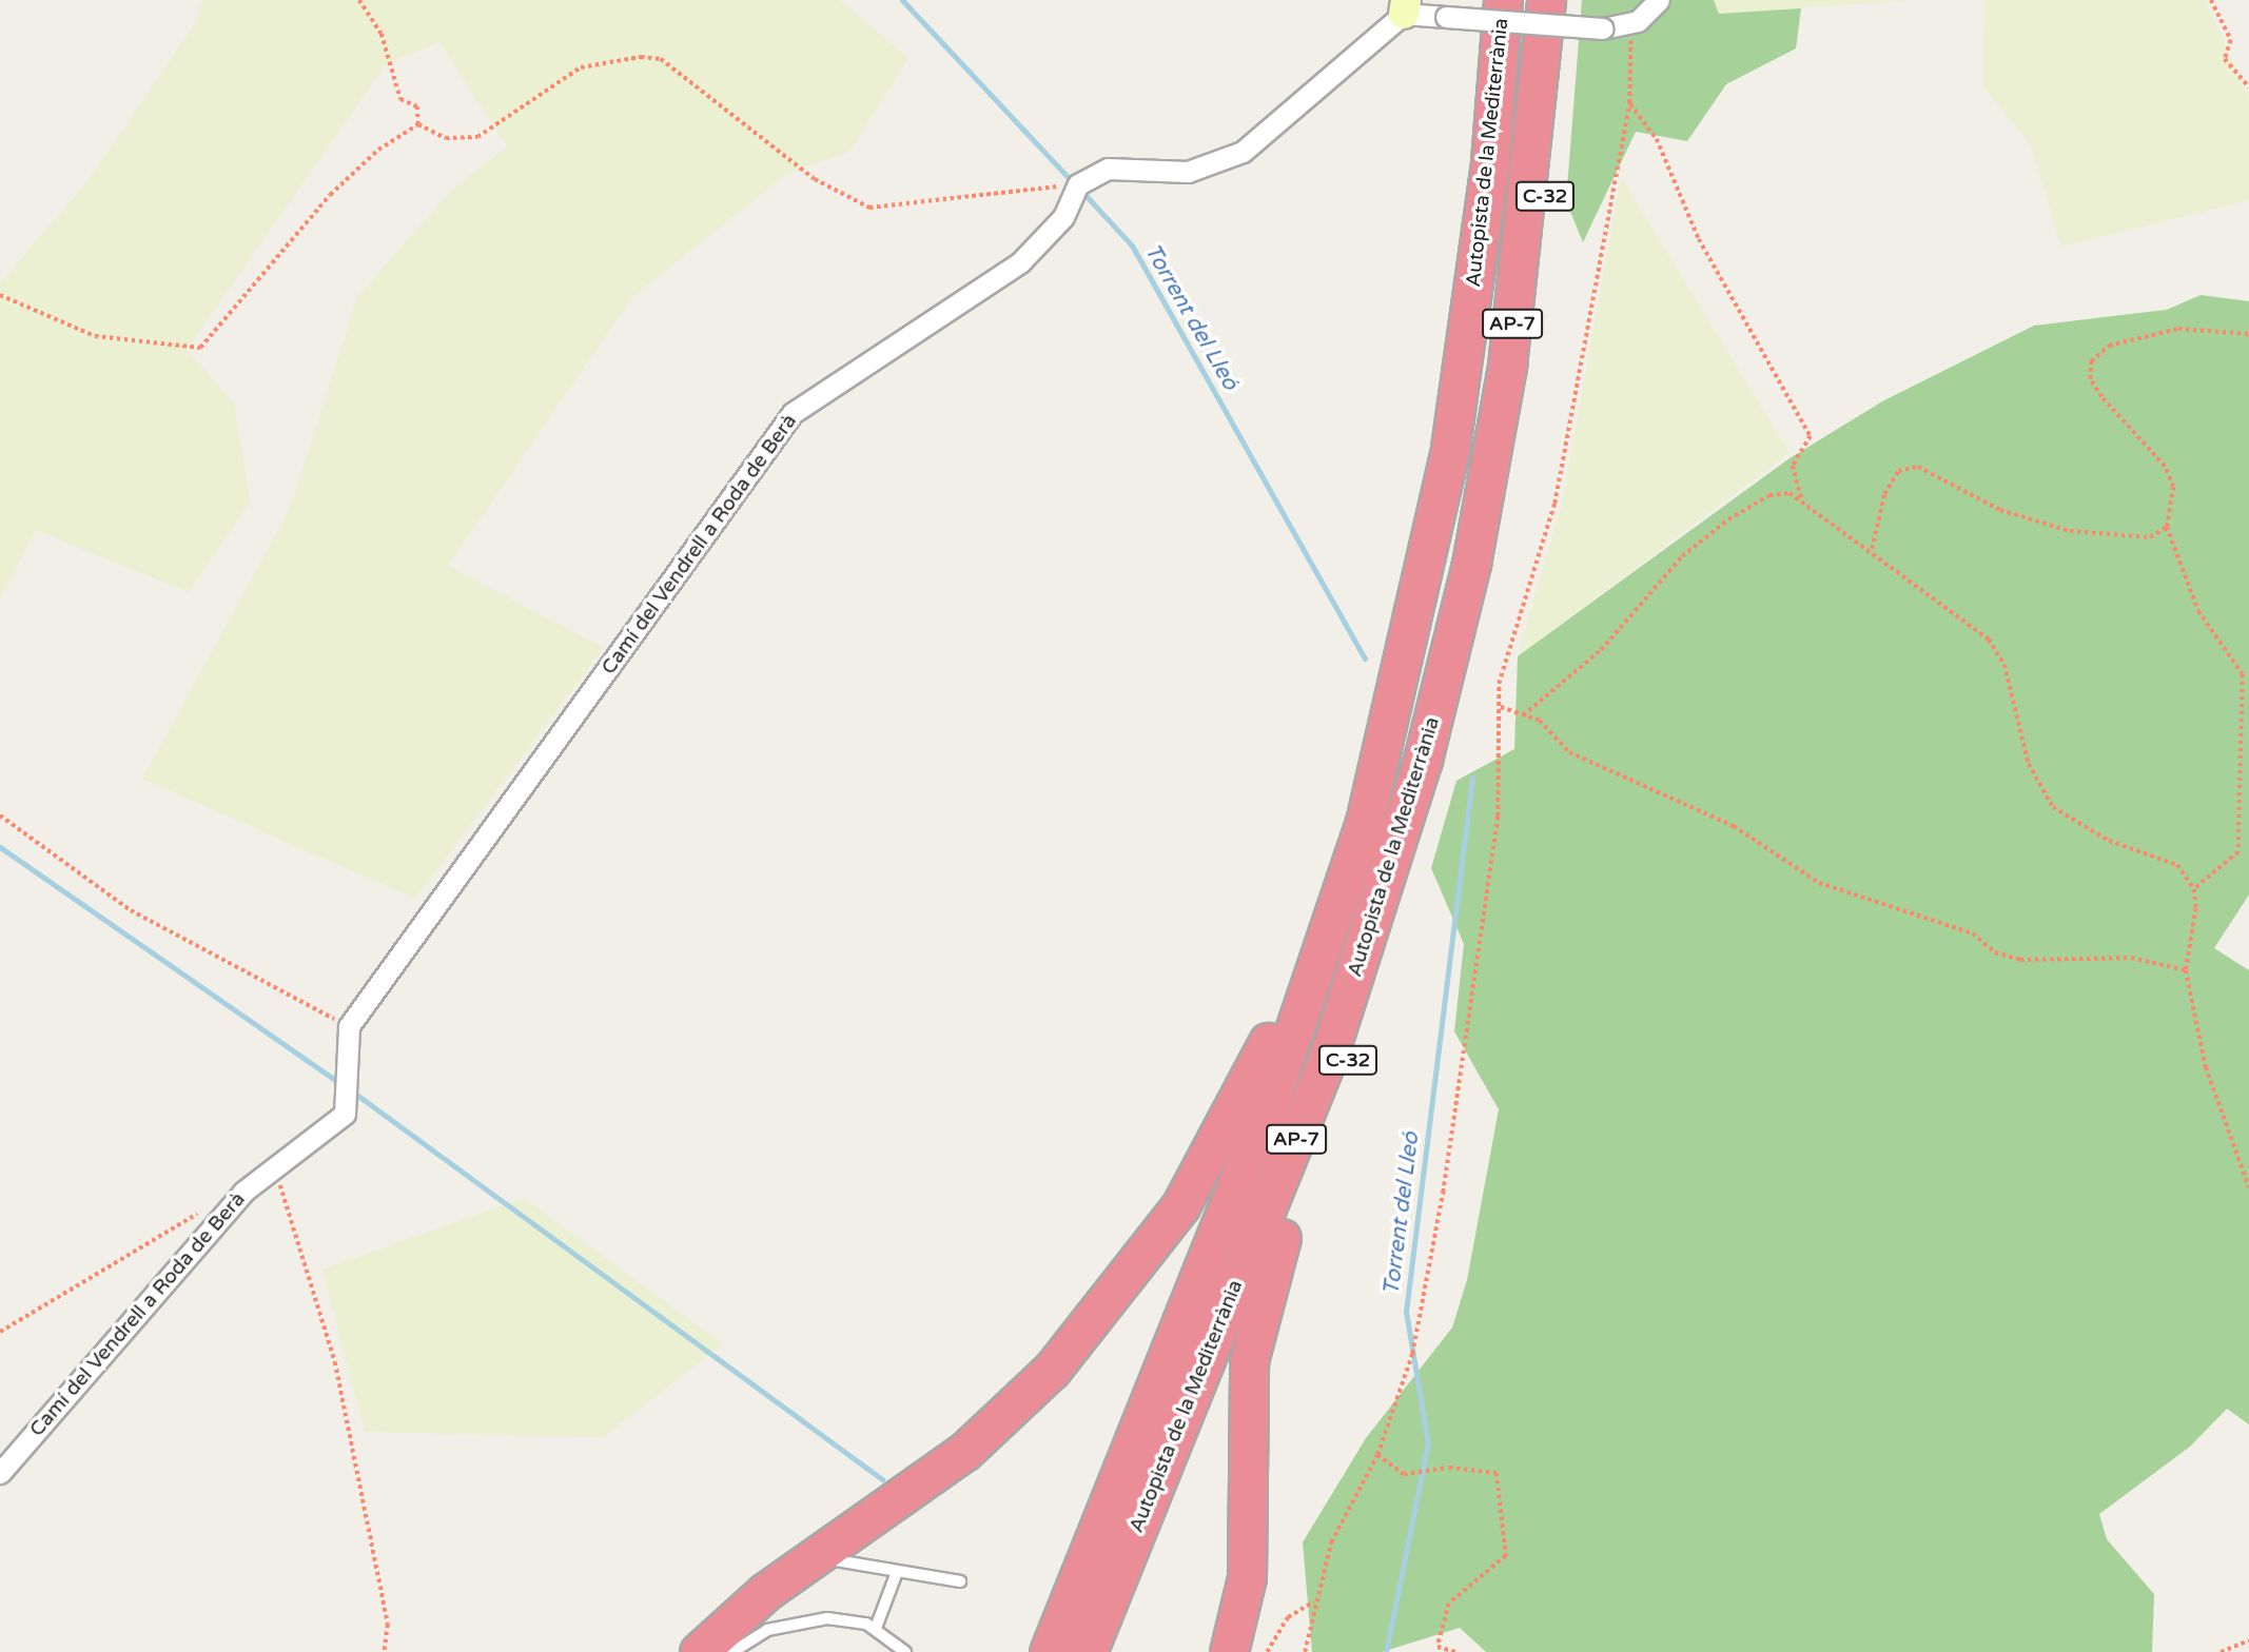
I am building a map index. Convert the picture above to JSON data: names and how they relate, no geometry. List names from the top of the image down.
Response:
{
  "streets": {
    "highway": ["Autopista de la Mediterrània", "C-32", "AP-7"],
    "street": ["Camí del Vendrell a Roda de Berà"]
  },
  "crossings": [
    ["Autopista de la Mediterrània", "C-32"]
  ],
  "water": ["Torrent del Lleó"]
}
